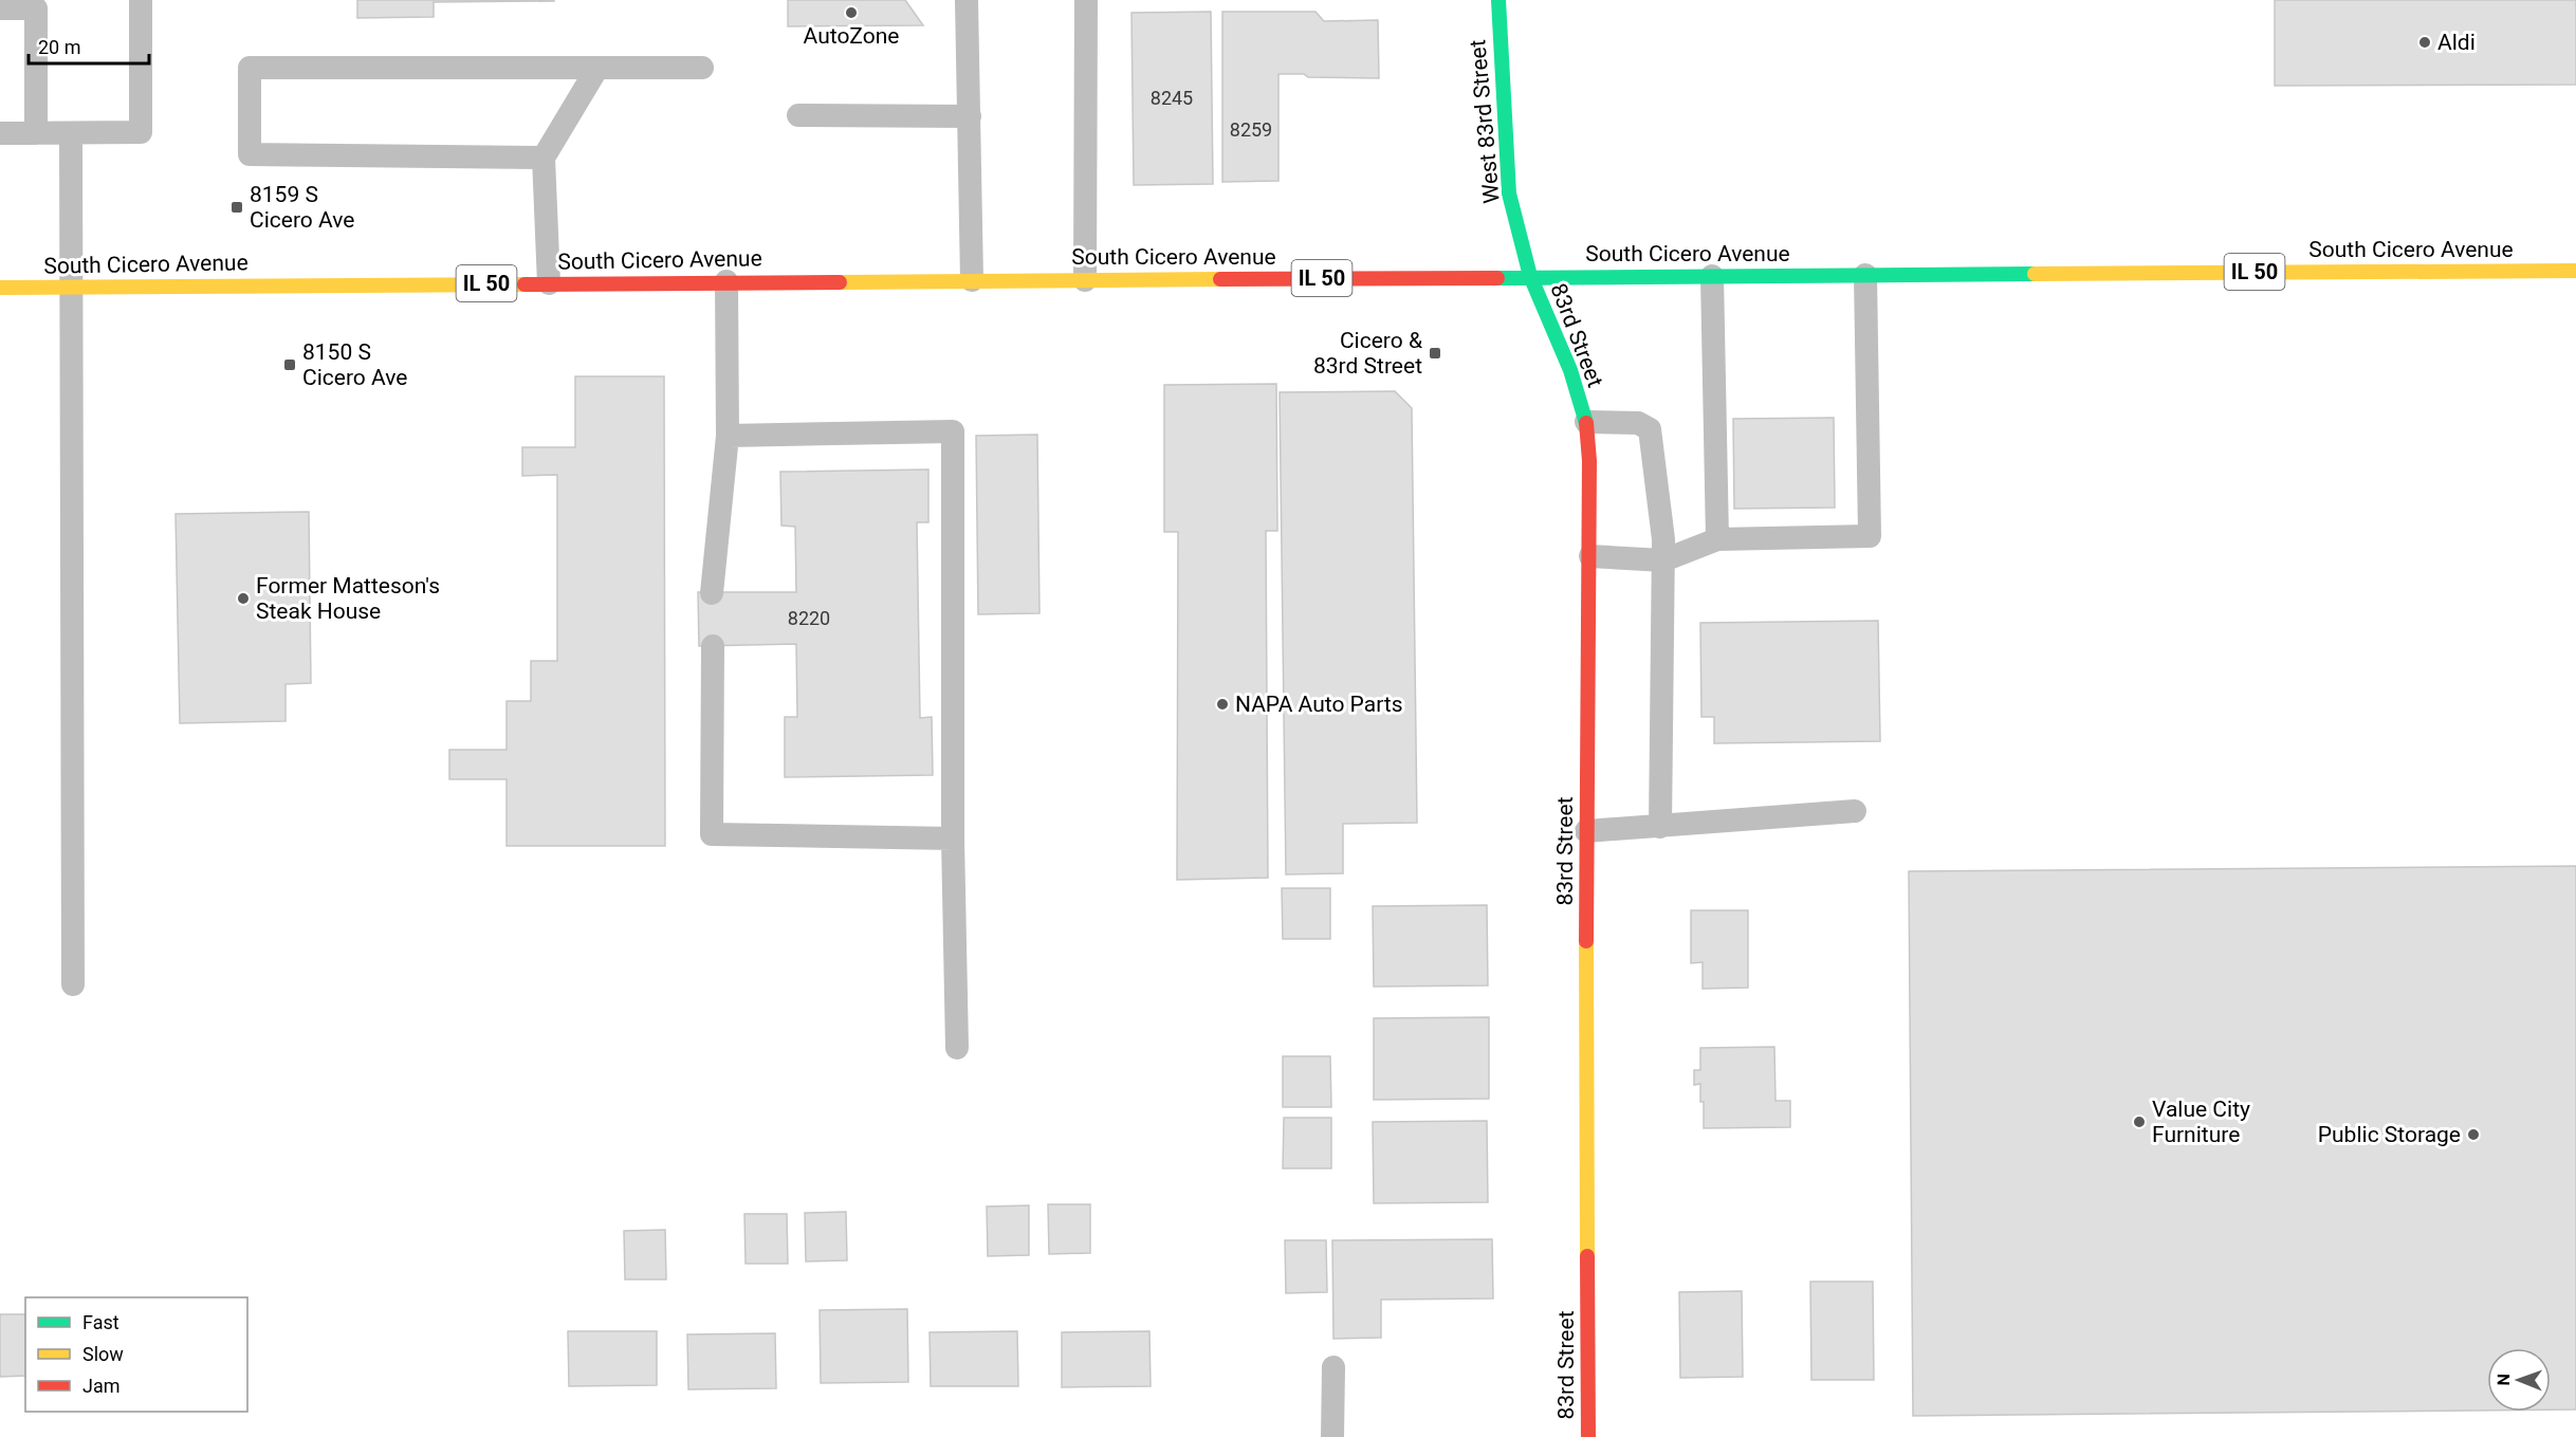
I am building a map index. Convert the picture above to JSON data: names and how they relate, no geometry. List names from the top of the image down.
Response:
{
  "streets": {
    "main road": [
      "West 83rd Street",
      "South Cicero Avenue",
      "IL 50",
      "83rd Street"
    ]
  },
  "crossings": [
    ["West 83rd Street", "South Cicero Avenue"],
    ["West 83rd Street", "83rd Street"],
    ["South Cicero Avenue", "83rd Street"]
  ],
  "places": {
    "other": [
      "AutoZone",
      "Aldi",
      "Former Matteson's Steak House",
      "NAPA Auto Parts",
      "Value City Furniture",
      "Public Storage"
    ],
    "transit": ["8159 S Cicero Ave", "Cicero & 83rd Street", "8150 S Cicero Ave"]
  },
  "house_numbers": ["8245", "8259", "8220"],
  "legend": ["Fast", "Slow", "Jam"],
  "scale_bar": "20 m",
  "north": "left"
}
